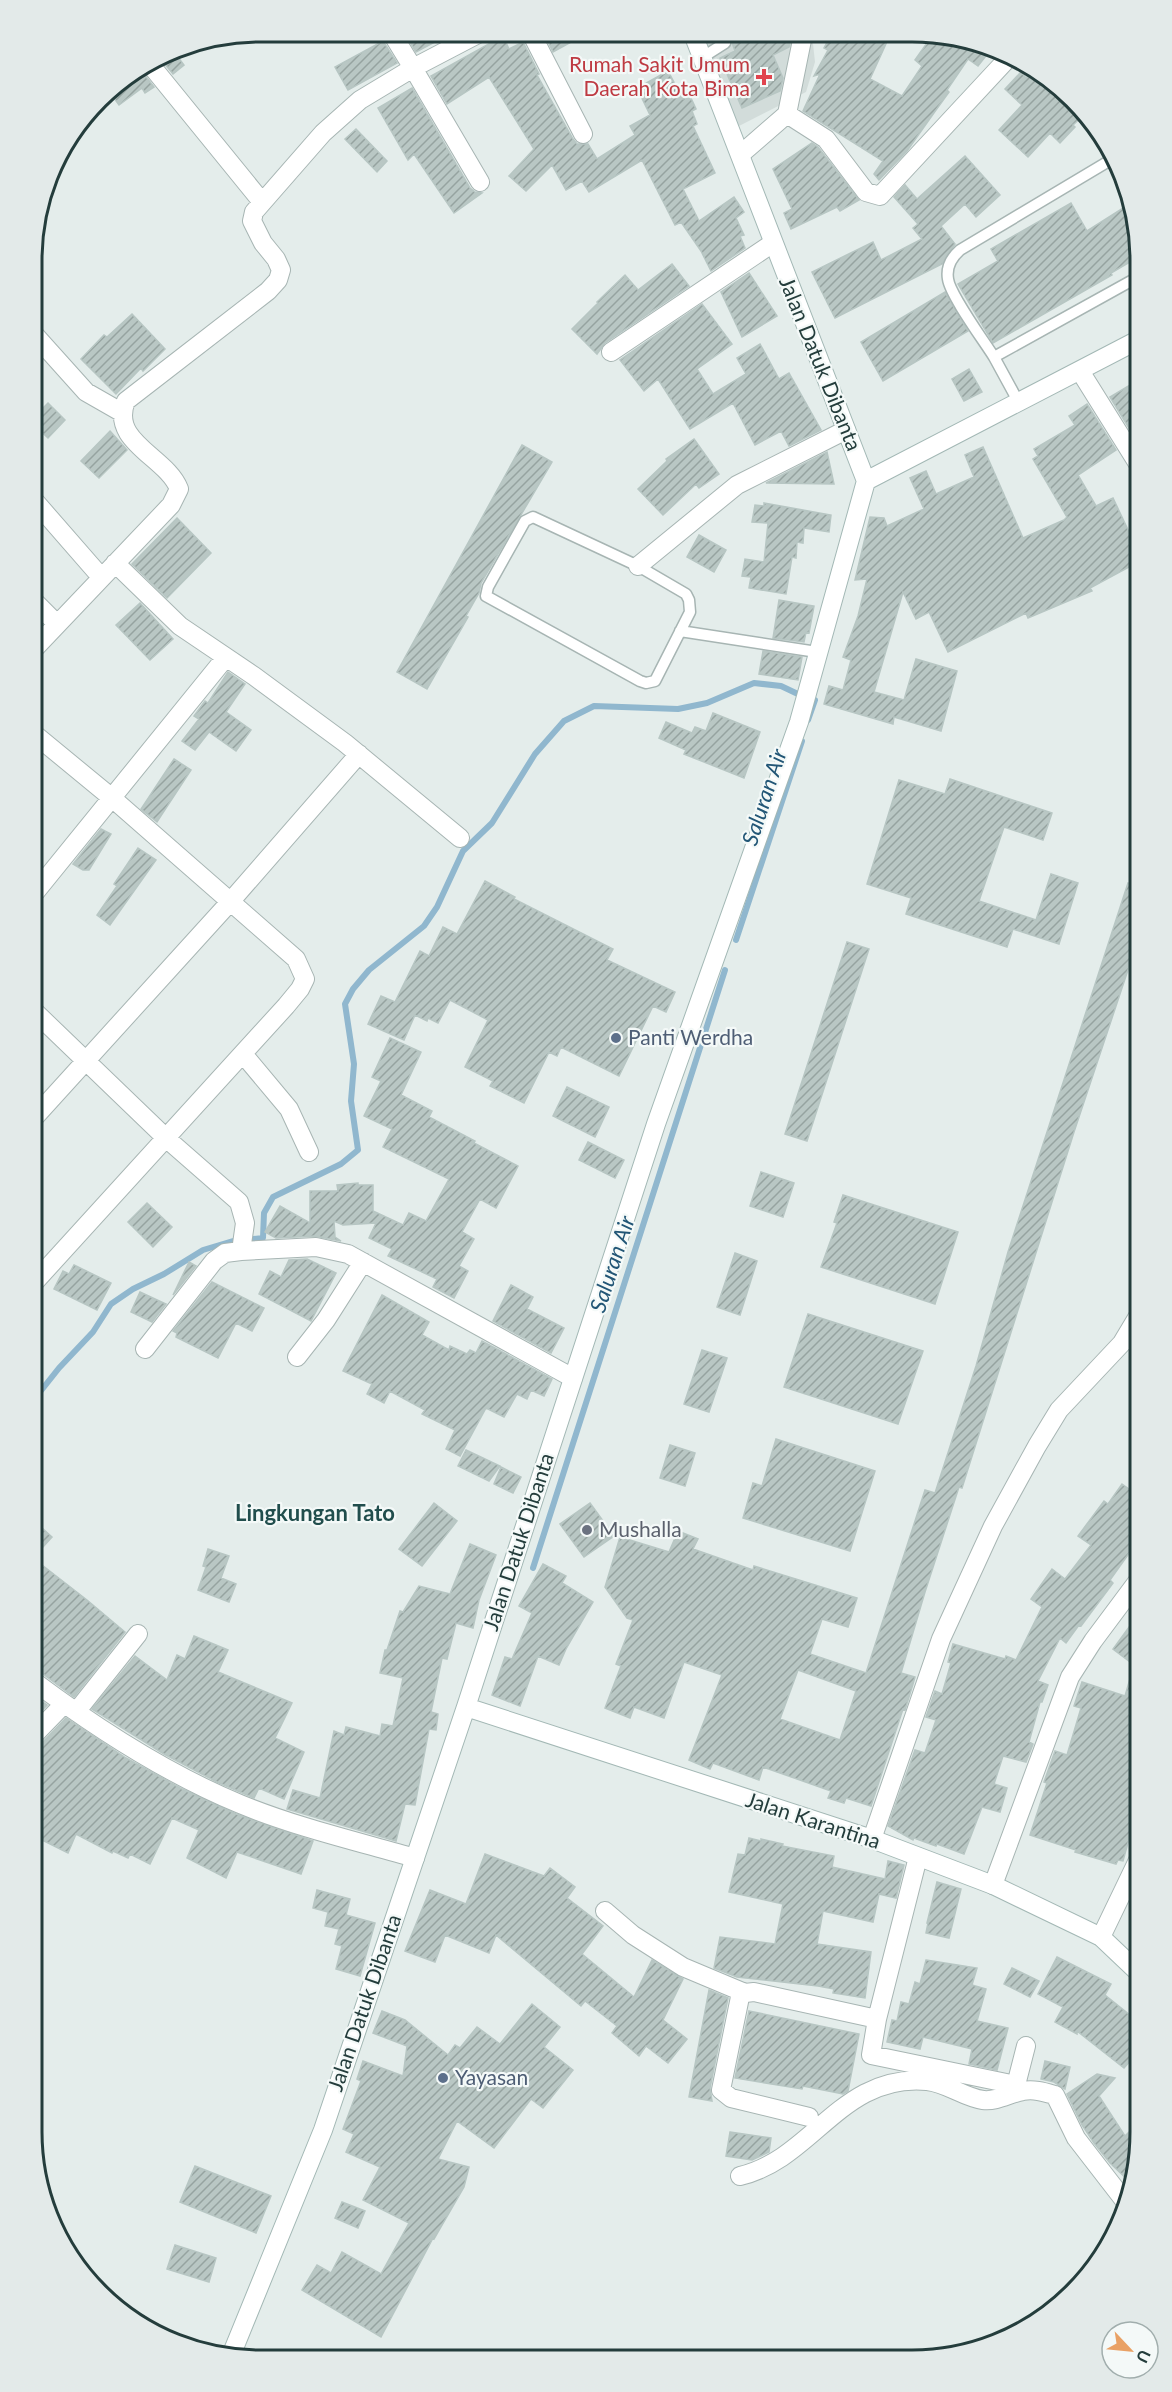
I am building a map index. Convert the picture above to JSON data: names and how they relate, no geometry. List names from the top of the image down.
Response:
{
  "streets": {
    "street": ["Jalan Datuk Dibanta", "Jalan Karantina"]
  },
  "crossings": [
    ["Jalan Datuk Dibanta", "Jalan Karantina"]
  ],
  "districts": ["Lingkungan Tato"],
  "water": ["Saluran Air"],
  "places": {
    "health": ["Rumah Sakit Umum Daerah Kota Bima"],
    "other": ["Panti Werdha", "Mushalla", "Yayasan"]
  },
  "north": "bottom right"
}
